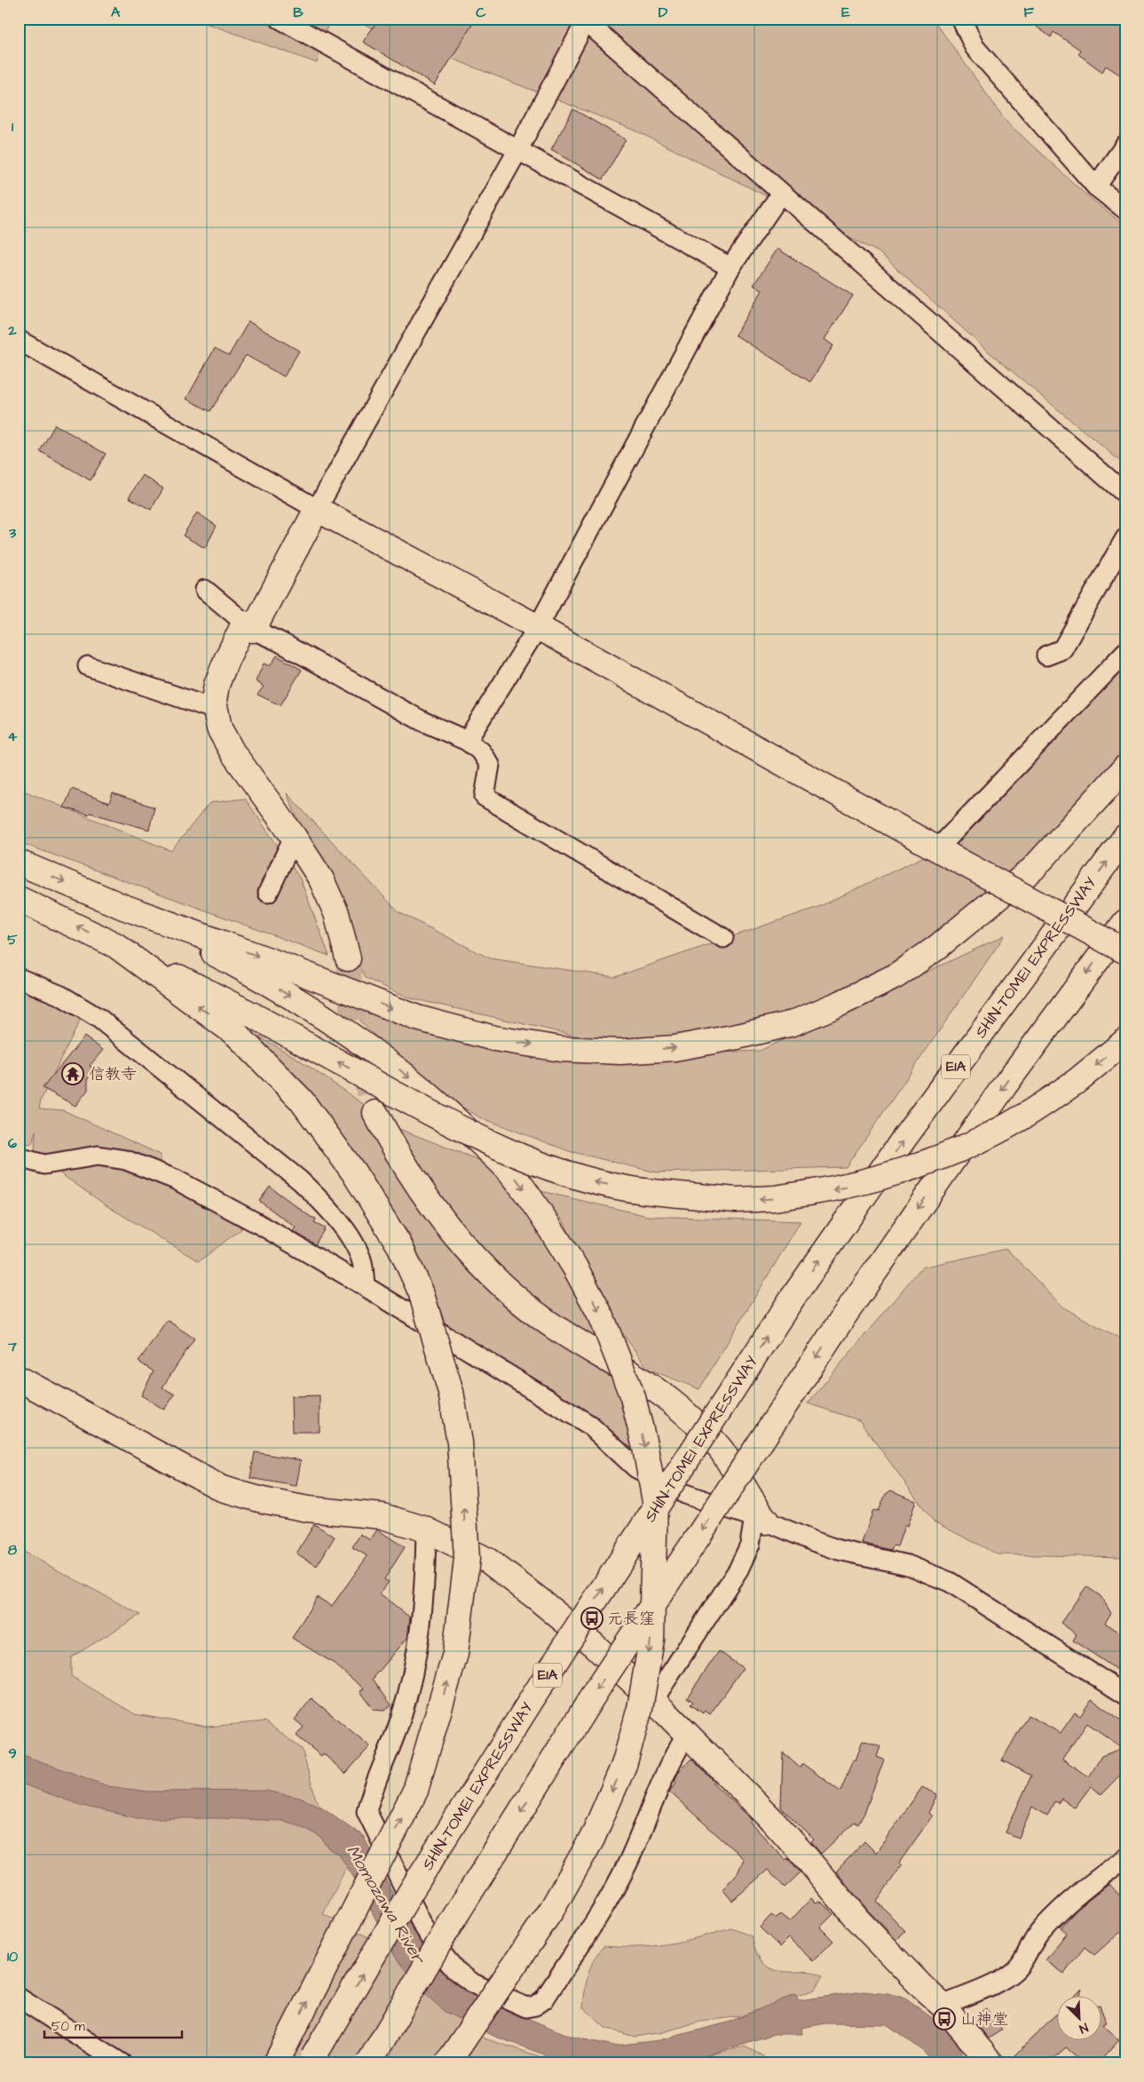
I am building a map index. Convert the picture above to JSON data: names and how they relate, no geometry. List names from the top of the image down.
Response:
{
  "streets": {
    "main road": ["SHIN-TOMEI EXPRESSWAY", "E1A"]
  },
  "water": ["Momozawa River"],
  "places": {
    "temple": ["信教寺"],
    "bus stop": ["元長窪", "山神堂"]
  },
  "scale_bar": "50 m",
  "north": "bottom right",
  "grid": {
    "columns": [
      "A",
      "B",
      "C",
      "D",
      "E",
      "F"
    ],
    "rows": [
      "1",
      "2",
      "3",
      "4",
      "5",
      "6",
      "7",
      "8",
      "9",
      "10"
    ]
  }
}
